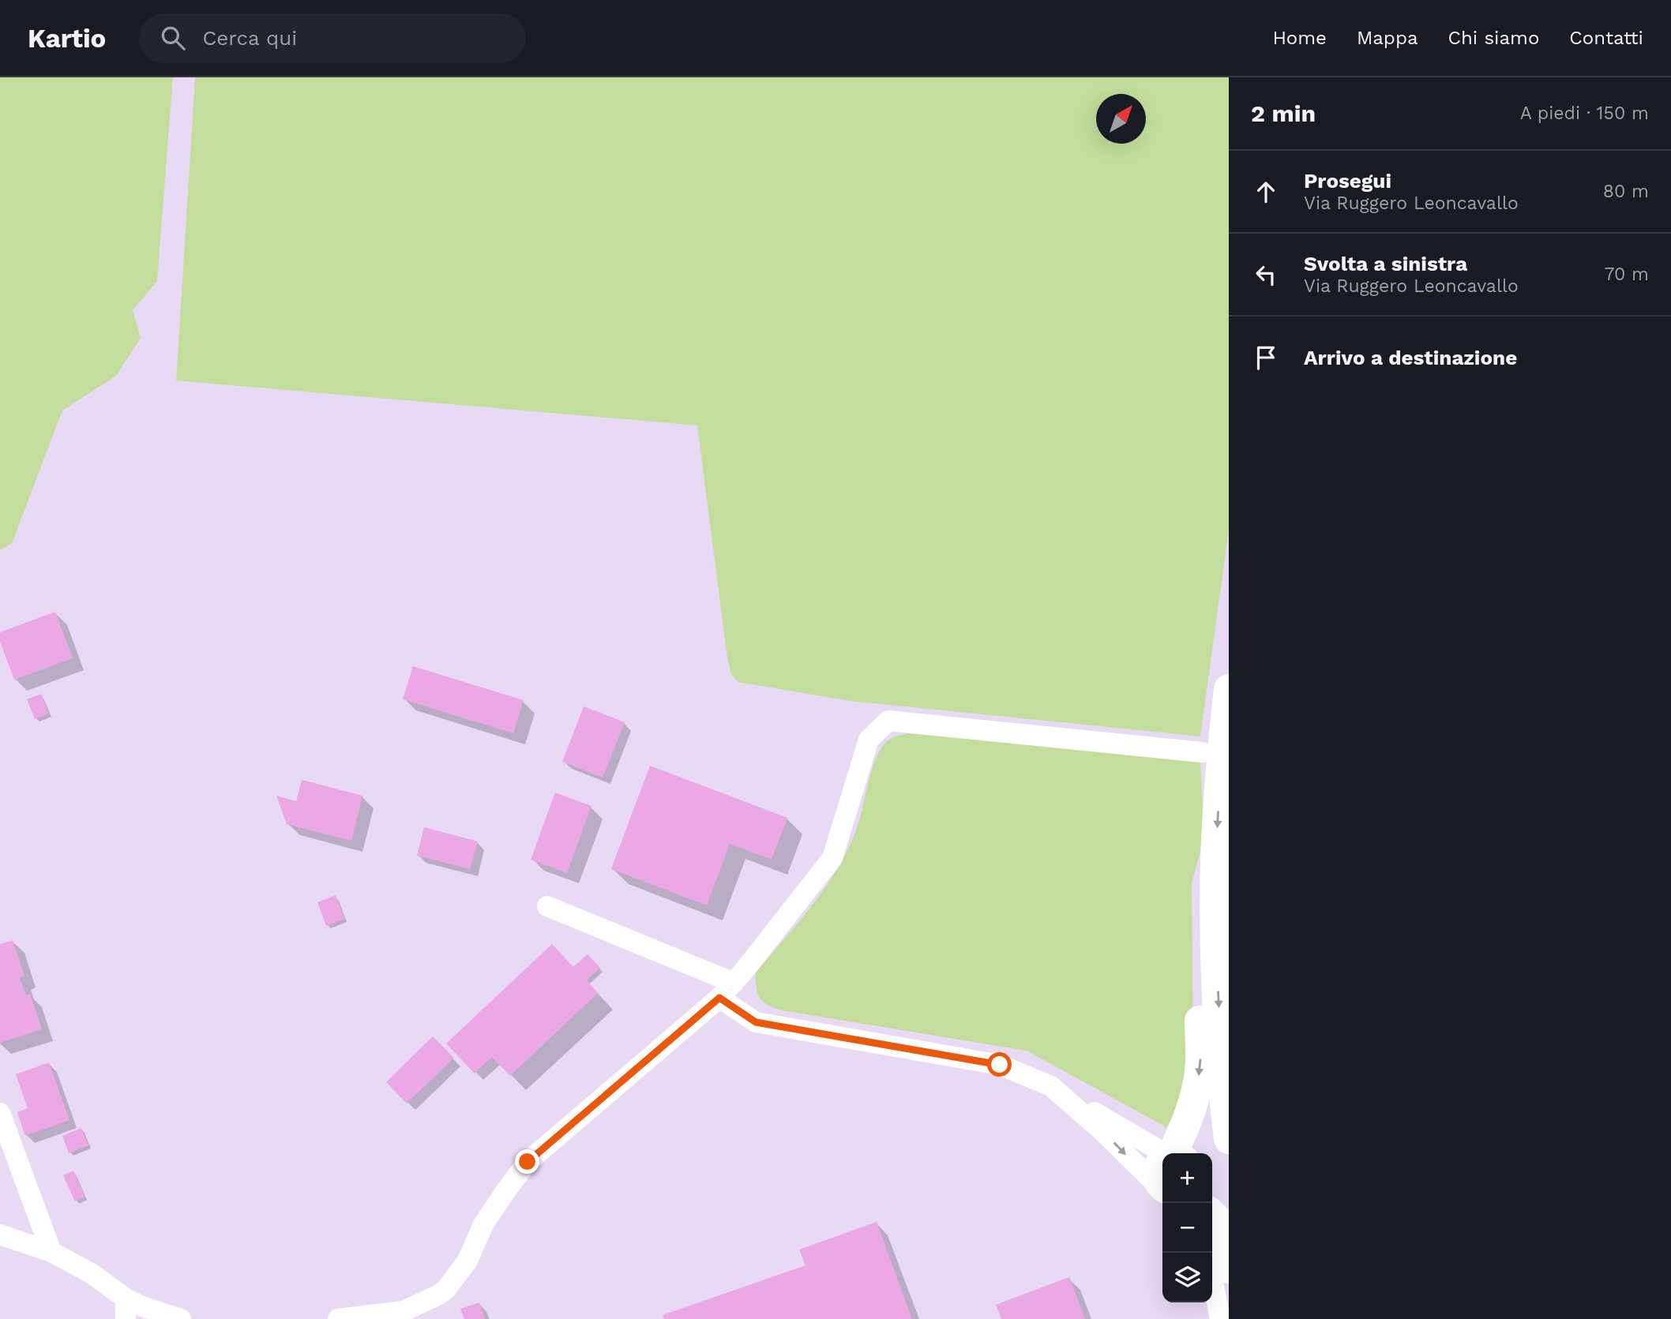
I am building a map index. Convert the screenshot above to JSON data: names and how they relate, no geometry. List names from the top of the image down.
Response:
{
  "north": "top right",
  "page": {
    "header": "Kartio",
    "search": "Cerca qui",
    "nav": [
      "Home",
      "Mappa",
      "Chi siamo",
      "Contatti"
    ],
    "heading": ["2 min", "A piedi · 150 m"],
    "list": [
      ["Prosegui", "Via Ruggero Leoncavallo", "80 m"],
      ["Svolta a sinistra", "Via Ruggero Leoncavallo", "70 m"],
      "Arrivo a destinazione"
    ],
    "map_buttons": ["+", "−"]
  }
}
